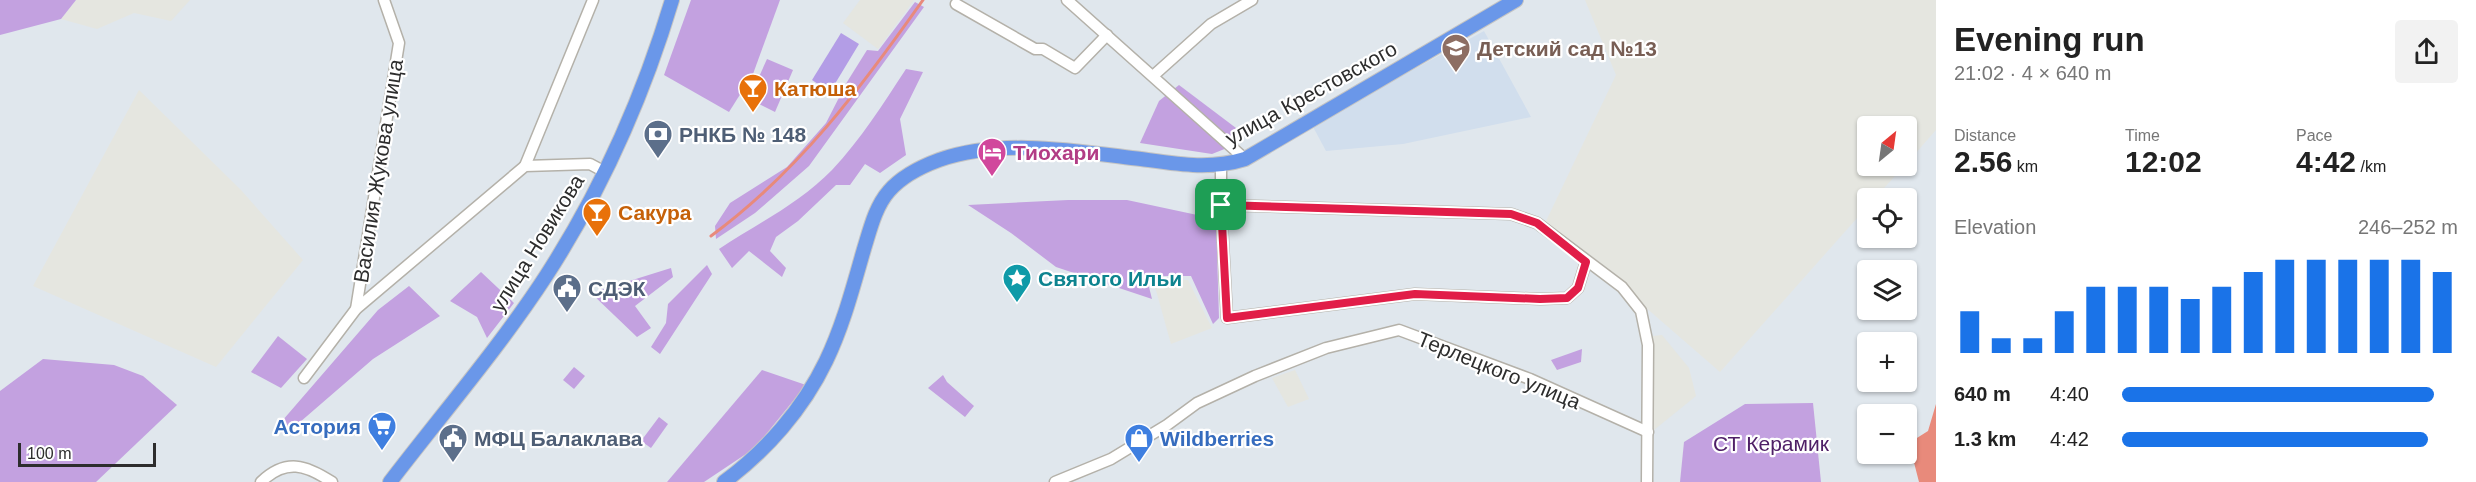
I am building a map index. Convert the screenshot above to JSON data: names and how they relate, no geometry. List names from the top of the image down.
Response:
{
  "streets": {
    "main road": ["улица Крестовского", "улица Новикова"],
    "street": ["Василия Жукова улица", "Терлецкого улица"]
  },
  "parks": ["СТ Керамик"],
  "places": {
    "school or university": ["Детский сад №13"],
    "bar": ["Катюша", "Сакура"],
    "bank": ["РНКБ № 148"],
    "hotel": ["Тиохари"],
    "place": ["Святого Ильи"],
    "public building": ["СДЭК", "МФЦ Балаклава"],
    "supermarket": ["Астория"],
    "shop": ["Wildberries"]
  },
  "scale_bar": "100 m",
  "north": "top right",
  "page": {
    "heading": ["Evening run", "21:02 · 4 × 640 m"],
    "stats": [
      ["Distance", "2.56 km"],
      ["Time", "12:02"],
      ["Pace", "4:42 /km"]
    ],
    "map_buttons": ["+", "−"],
    "chart": ["Elevation", "246–252 m"],
    "list": [
      {
        "name": "640 m",
        "note": "4:40"
      },
      {
        "name": "1.3 km",
        "note": "4:42"
      }
    ],
    "scale": "100 m"
  }
}
